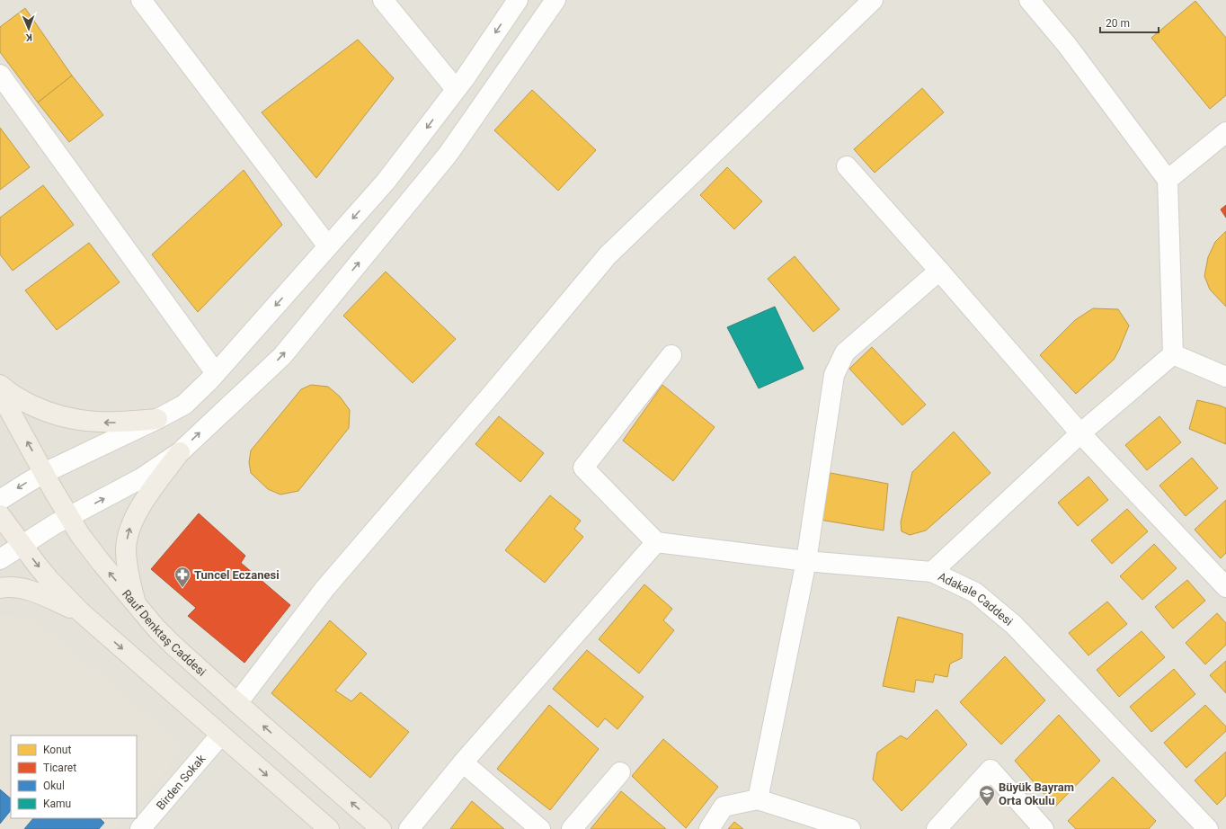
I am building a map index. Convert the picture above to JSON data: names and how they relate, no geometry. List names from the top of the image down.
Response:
{
  "streets": {
    "main road": ["Rauf Denktaş Caddesi"],
    "street": ["Adakale Caddesi", "Birden Sokak"]
  },
  "places": {
    "pharmacy": ["Tuncel Eczanesi"],
    "school or university": ["Büyük Bayram Orta Okulu"]
  },
  "legend": [
    "Konut",
    "Ticaret",
    "Okul",
    "Kamu"
  ],
  "scale_bar": "20 m",
  "north": "bottom"
}
